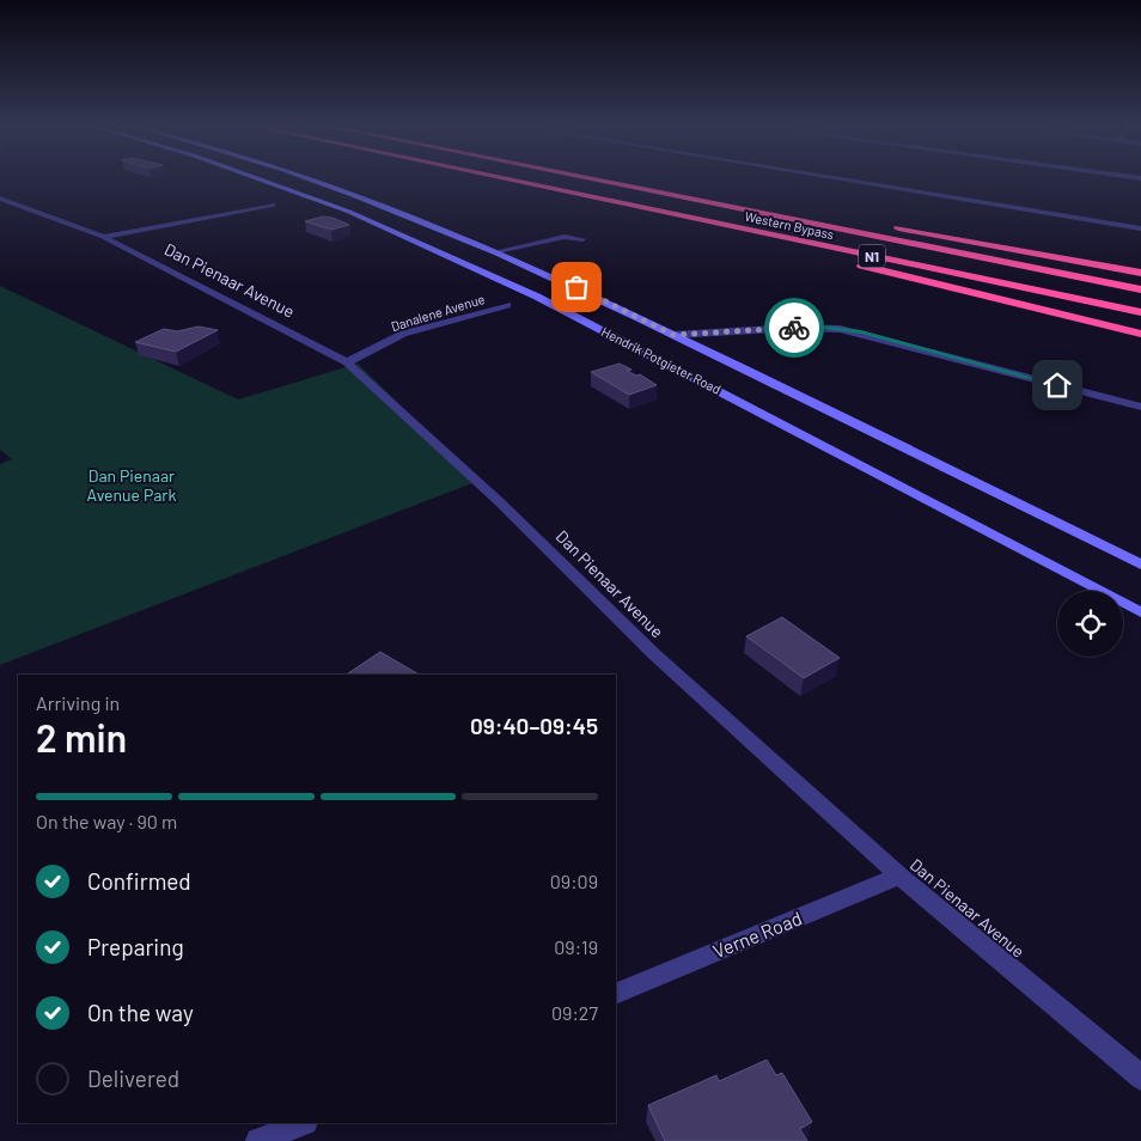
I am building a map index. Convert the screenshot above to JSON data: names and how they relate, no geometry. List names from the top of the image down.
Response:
{
  "streets": {
    "highway": ["Western Bypass", "N1"],
    "main road": ["Hendrik Potgieter Road"],
    "street": ["Dan Pienaar Avenue", "Danalene Avenue", "Verne Road"]
  },
  "crossings": [
    ["Dan Pienaar Avenue", "Danalene Avenue"],
    ["Dan Pienaar Avenue", "Verne Road"]
  ],
  "parks": ["Dan Pienaar Avenue Park"],
  "page": {
    "heading": ["2 min", "Arriving in", "09:40–09:45"],
    "bar": "On the way · 90 m",
    "list": [
      ["Confirmed", "09:09"],
      ["Preparing", "09:19"],
      ["On the way", "09:27"],
      "Delivered"
    ]
  }
}
